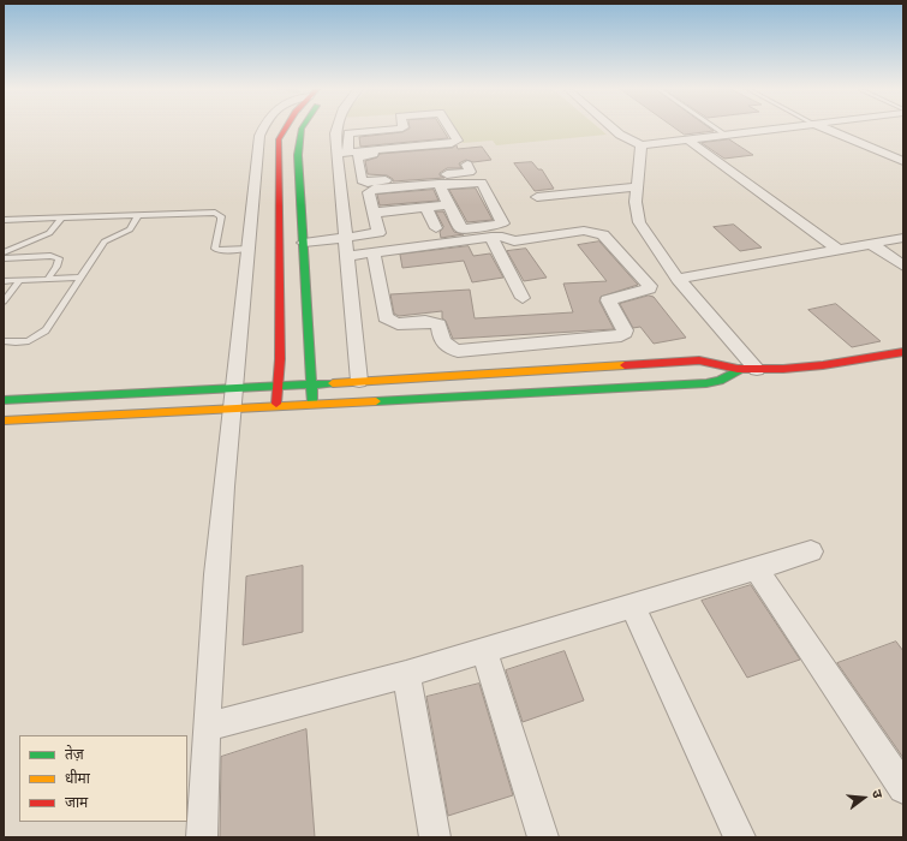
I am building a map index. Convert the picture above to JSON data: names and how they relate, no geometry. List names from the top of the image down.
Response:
{
  "legend": ["तेज़", "धीमा", "जाम"],
  "north": "right"
}
